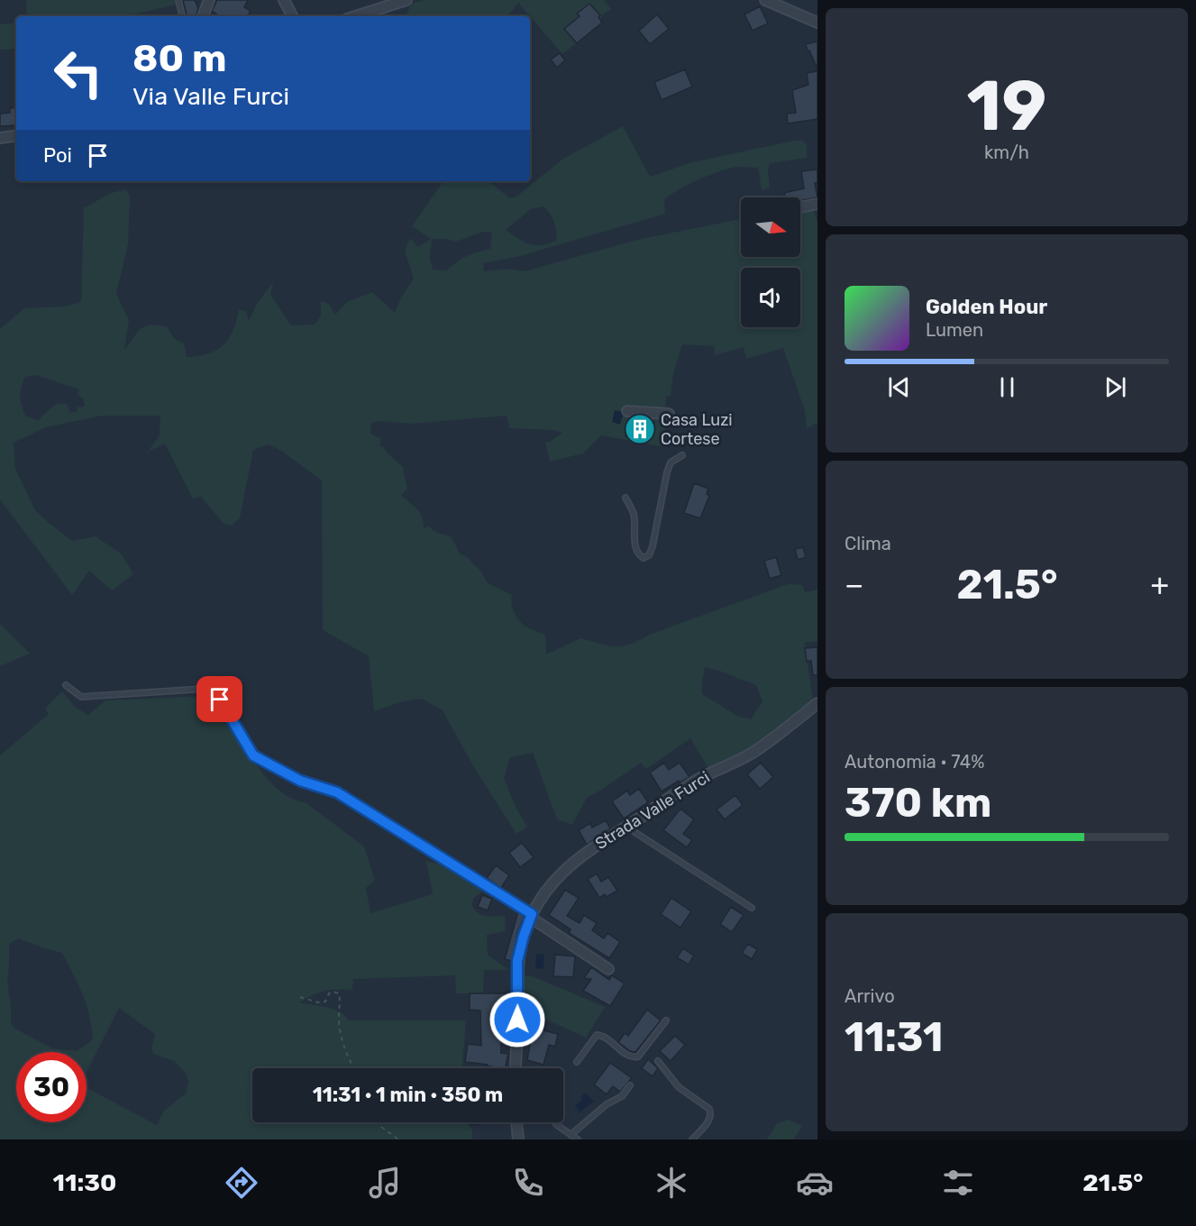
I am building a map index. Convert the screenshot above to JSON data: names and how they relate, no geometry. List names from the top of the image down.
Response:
{
  "streets": {
    "street": ["Strada Valle Furci"]
  },
  "places": {
    "building": ["Casa Luzi Cortese"]
  },
  "north": "right",
  "page": {
    "tile": [
      ["19", "km/h"],
      "Clima",
      ["Autonomia · 74%", "370 km"],
      ["Arrivo", "11:31"]
    ],
    "turn": ["80 m", "Via Valle Furci"],
    "then": "Poi",
    "song": ["Golden Hour", "Lumen"],
    "heat": ["−", "21.5°", "+"],
    "limit": "30",
    "trip": "11:31 · 1 min · 350 m",
    "tabs": ["11:30", "21.5°"]
  }
}
